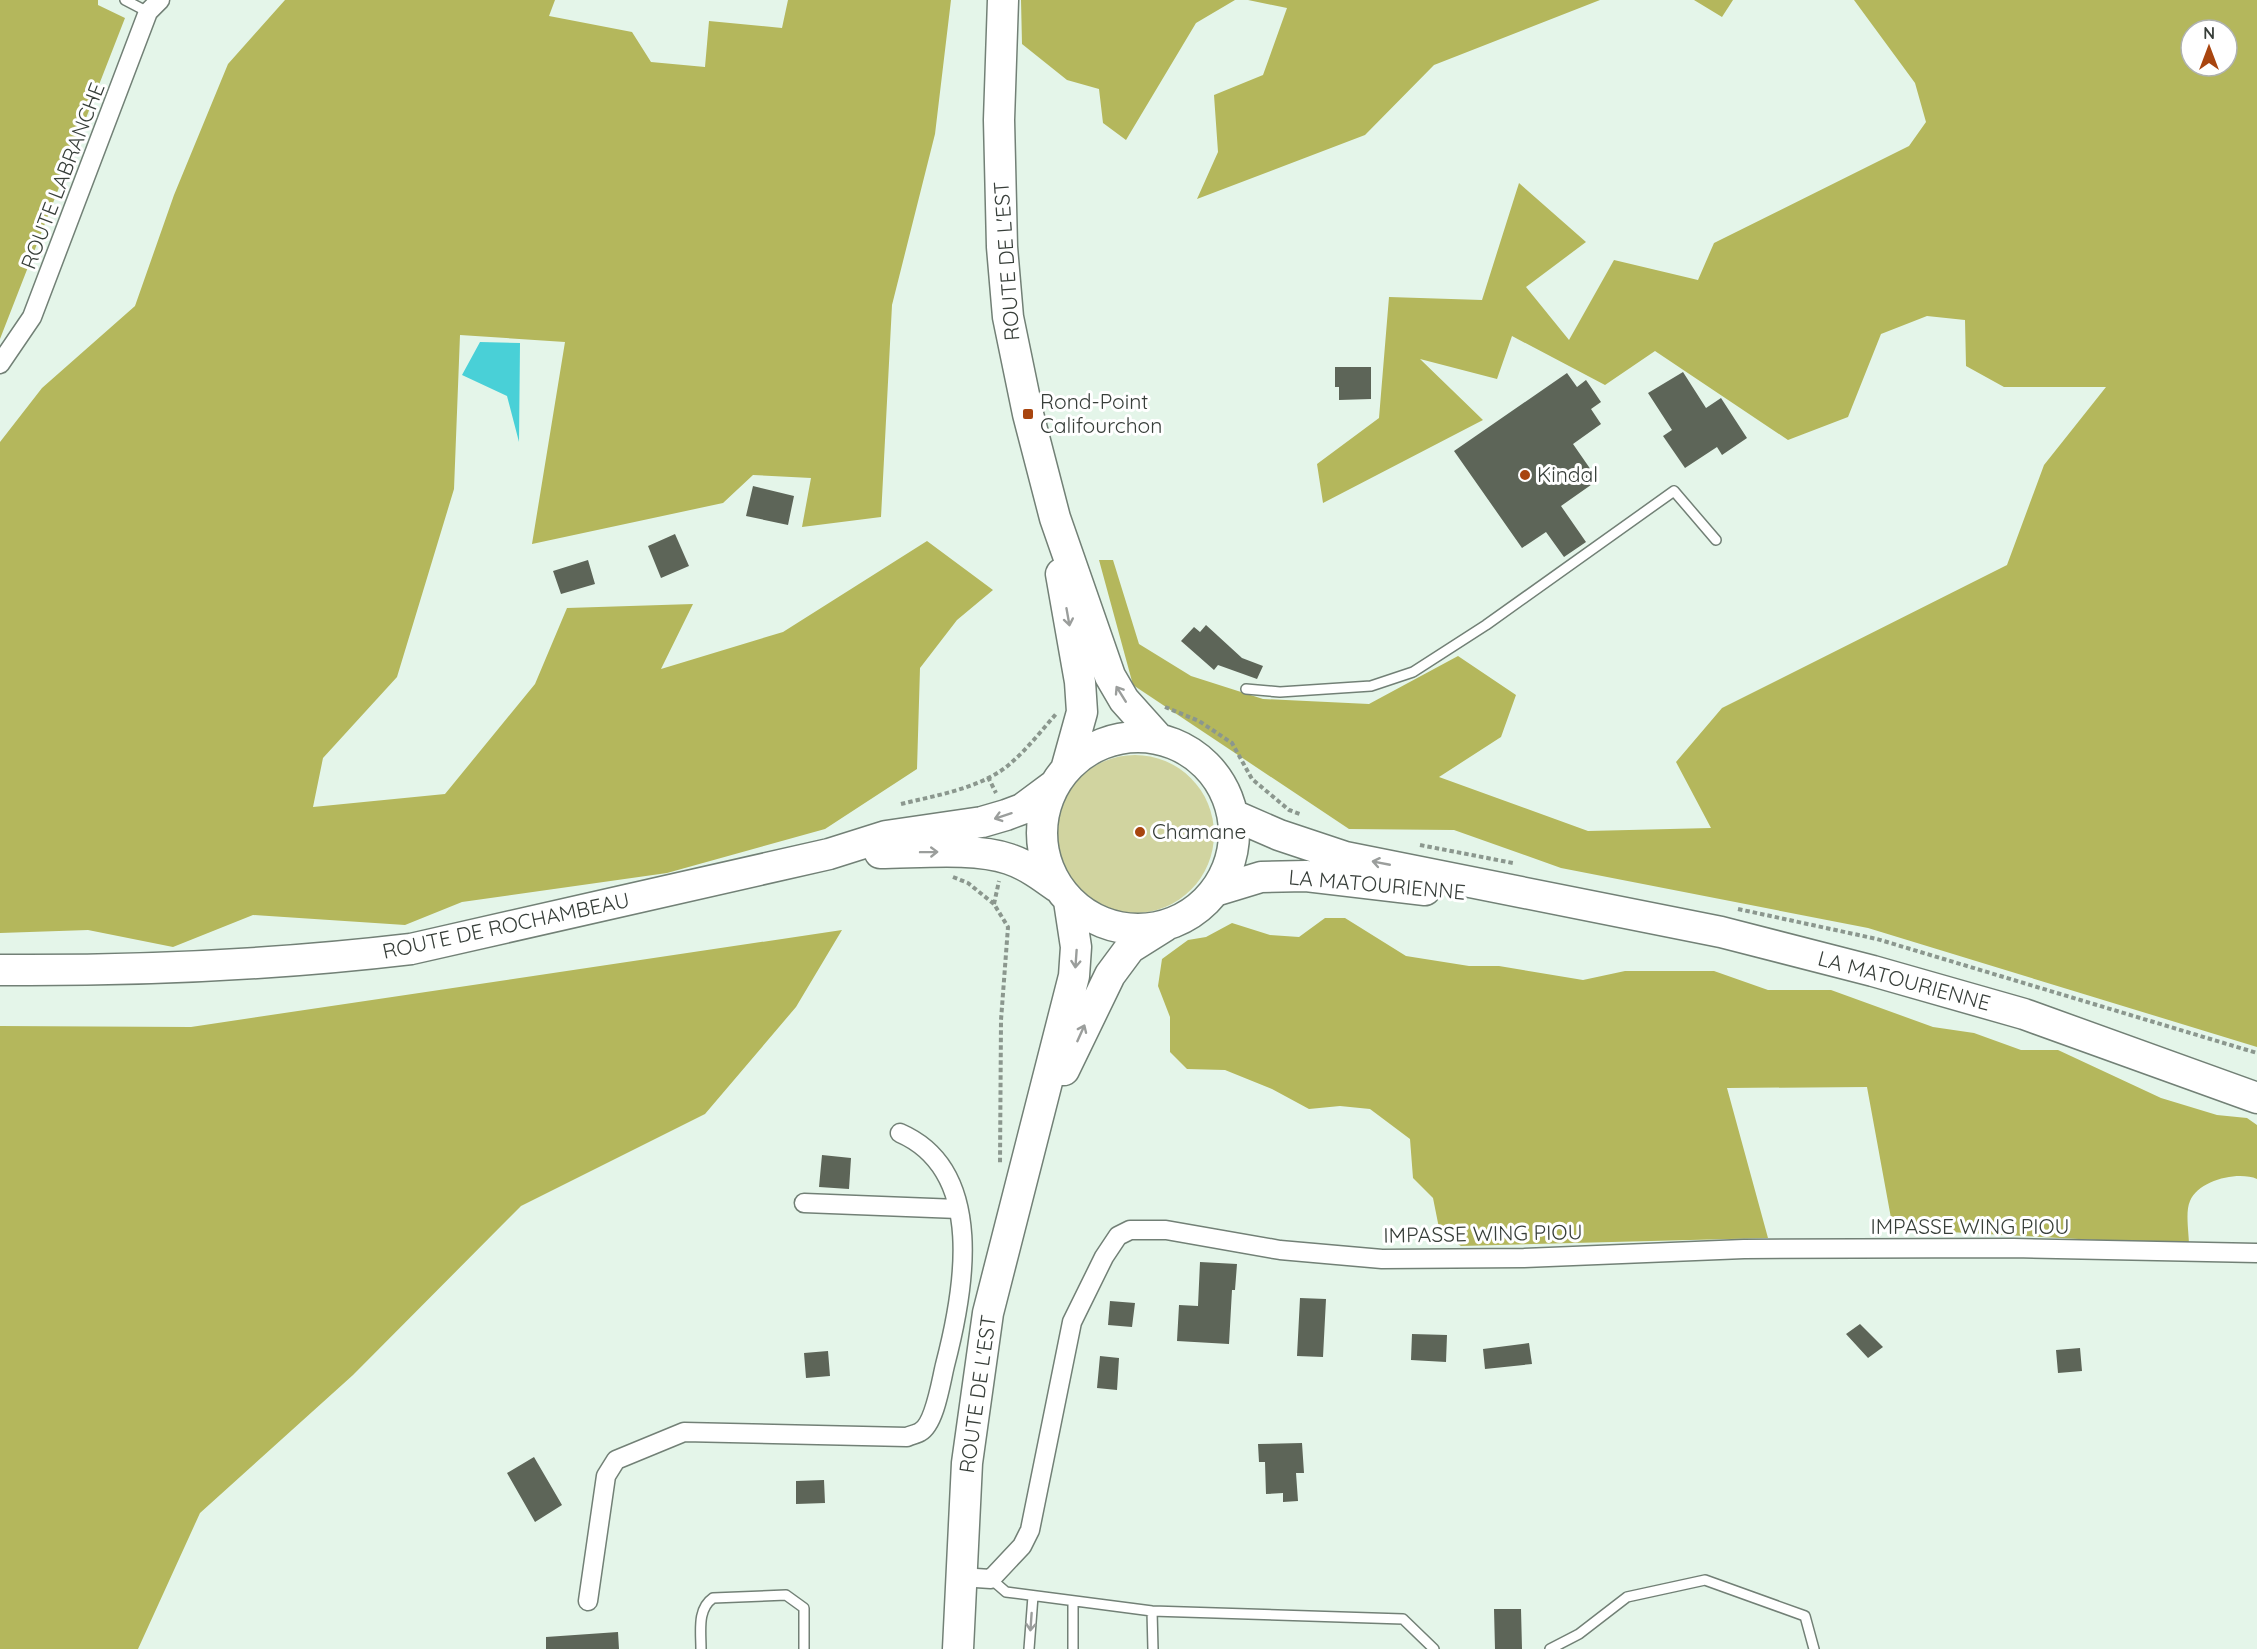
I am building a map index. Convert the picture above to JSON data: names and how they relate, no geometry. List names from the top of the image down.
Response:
{
  "streets": {
    "main road": ["ROUTE DE L'EST", "LA MATOURIENNE", "ROUTE DE ROCHAMBEAU"],
    "street": ["ROUTE LABRANCHE", "IMPASSE WING PIOU"]
  },
  "crossings": [
    ["ROUTE DE L'EST", "LA MATOURIENNE"],
    ["ROUTE DE L'EST", "ROUTE DE ROCHAMBEAU"],
    ["LA MATOURIENNE", "ROUTE DE ROCHAMBEAU"]
  ],
  "places": {
    "transit": ["Rond-Point Califourchon"],
    "other": ["Kindal", "Chamane"]
  },
  "north": "top"
}
